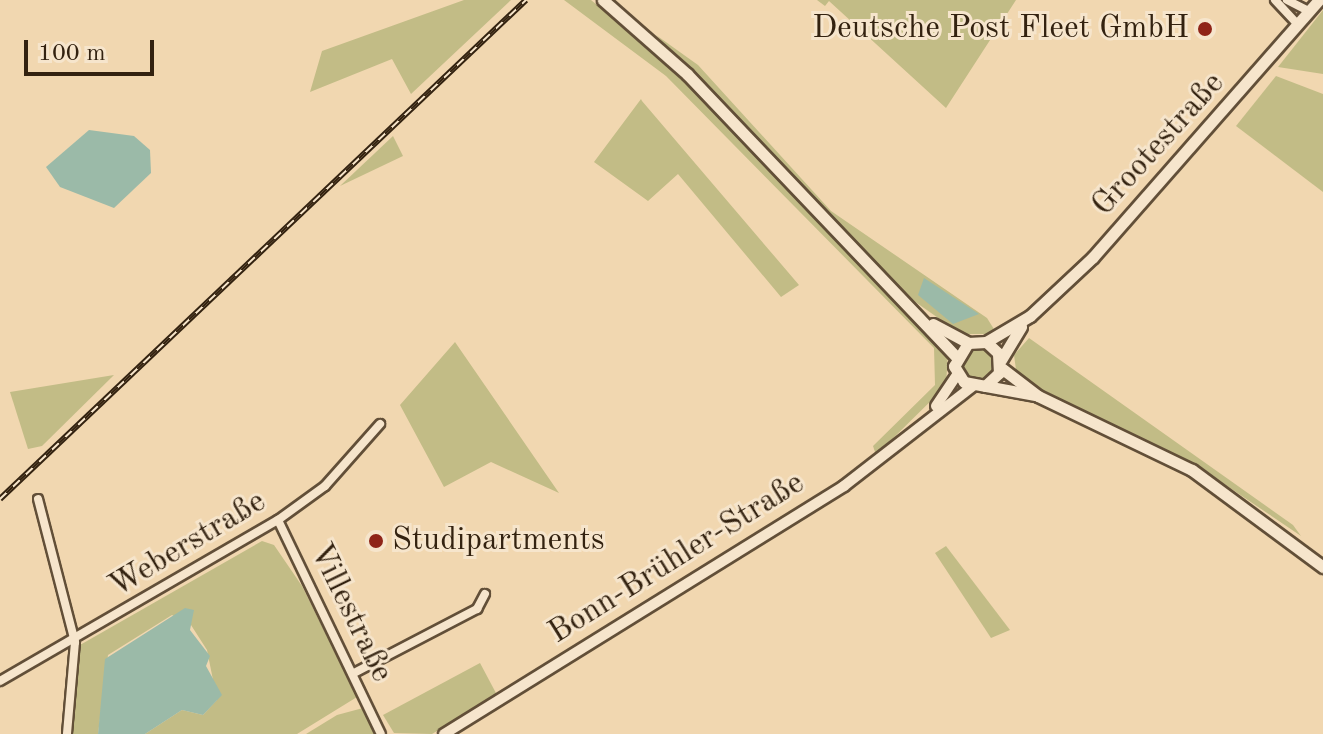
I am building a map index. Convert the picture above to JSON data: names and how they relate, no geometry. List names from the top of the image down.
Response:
{
  "streets": {
    "main road": ["Grootestraße"],
    "street": ["Weberstraße", "Bonn-Brühler-Straße", "Villestraße"]
  },
  "crossings": [
    ["Grootestraße", "Bonn-Brühler-Straße"],
    ["Weberstraße", "Villestraße"]
  ],
  "places": ["Deutsche Post Fleet GmbH", "Studipartments"],
  "scale_bar": "100 m"
}
